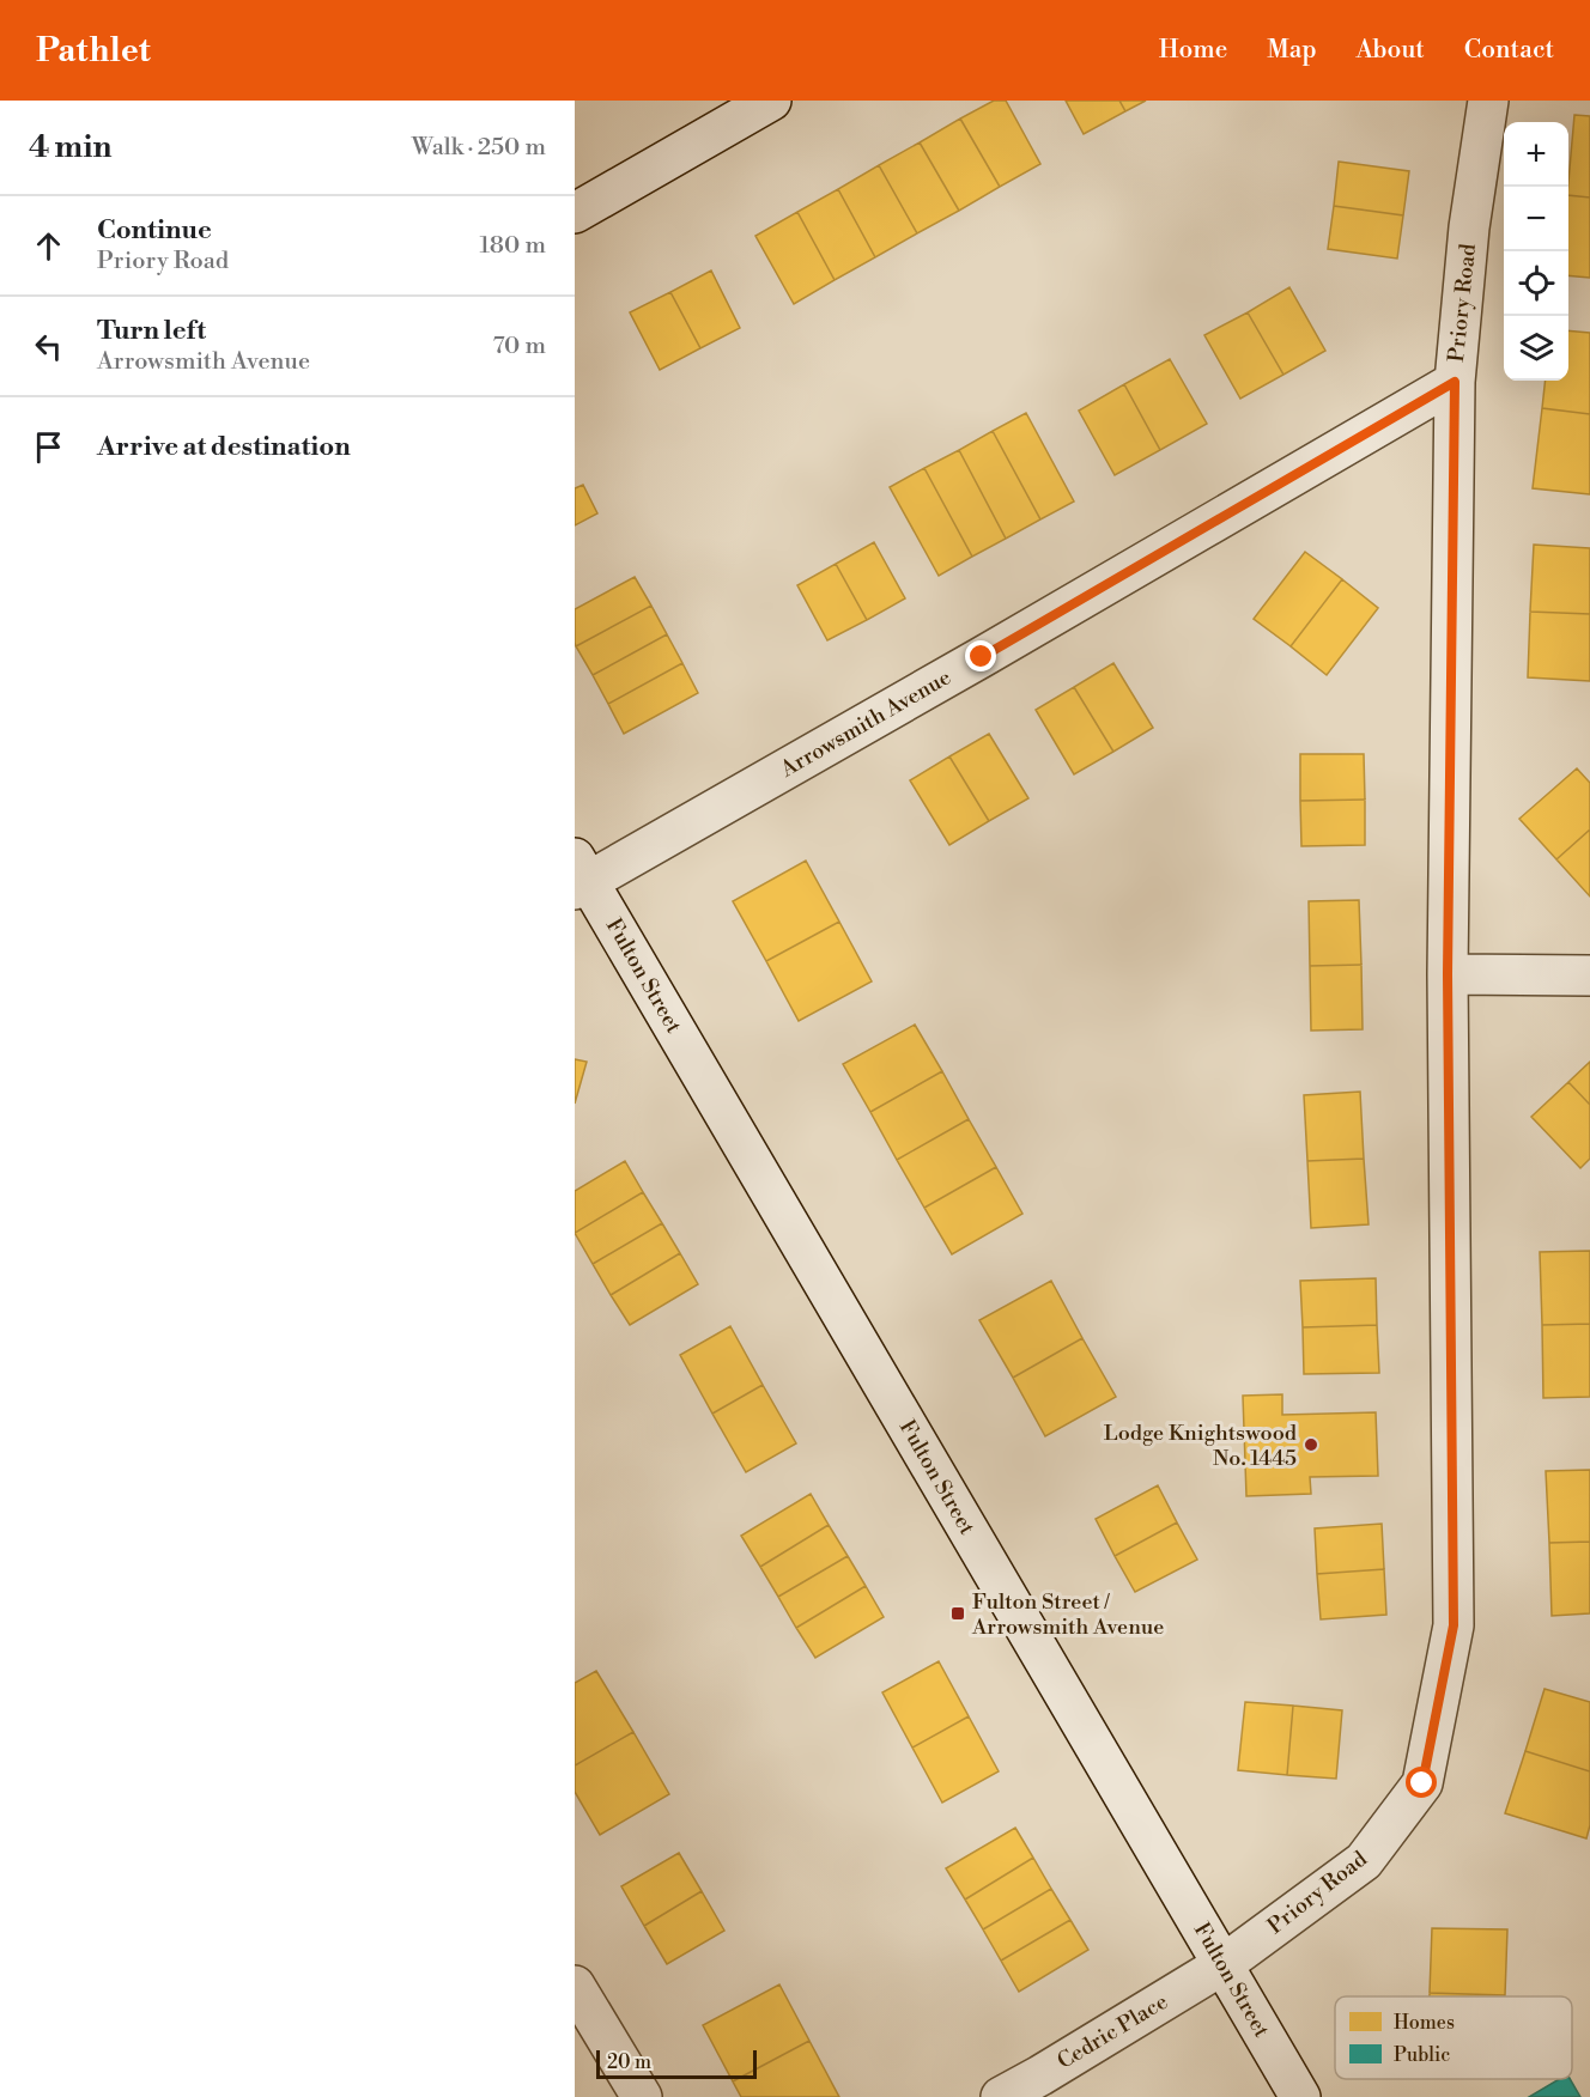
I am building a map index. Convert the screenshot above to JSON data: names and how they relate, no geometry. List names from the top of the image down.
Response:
{
  "streets": {
    "street": [
      "Priory Road",
      "Arrowsmith Avenue",
      "Fulton Street",
      "Cedric Place"
    ]
  },
  "crossings": [
    ["Priory Road", "Arrowsmith Avenue"],
    ["Priory Road", "Fulton Street"],
    ["Priory Road", "Cedric Place"],
    ["Arrowsmith Avenue", "Fulton Street"],
    ["Fulton Street", "Cedric Place"]
  ],
  "places": {
    "other": ["Lodge Knightswood No. 1445"],
    "transit": ["Fulton Street / Arrowsmith Avenue"]
  },
  "legend": ["Homes", "Public"],
  "scale_bar": "20 m",
  "page": {
    "header": "Pathlet",
    "nav": [
      "Home",
      "Map",
      "About",
      "Contact"
    ],
    "heading": ["4 min", "Walk · 250 m"],
    "map_buttons": ["+", "−"],
    "list": [
      ["Continue", "Priory Road", "180 m"],
      ["Turn left", "Arrowsmith Avenue", "70 m"],
      "Arrive at destination"
    ],
    "scale": "20 m"
  }
}
